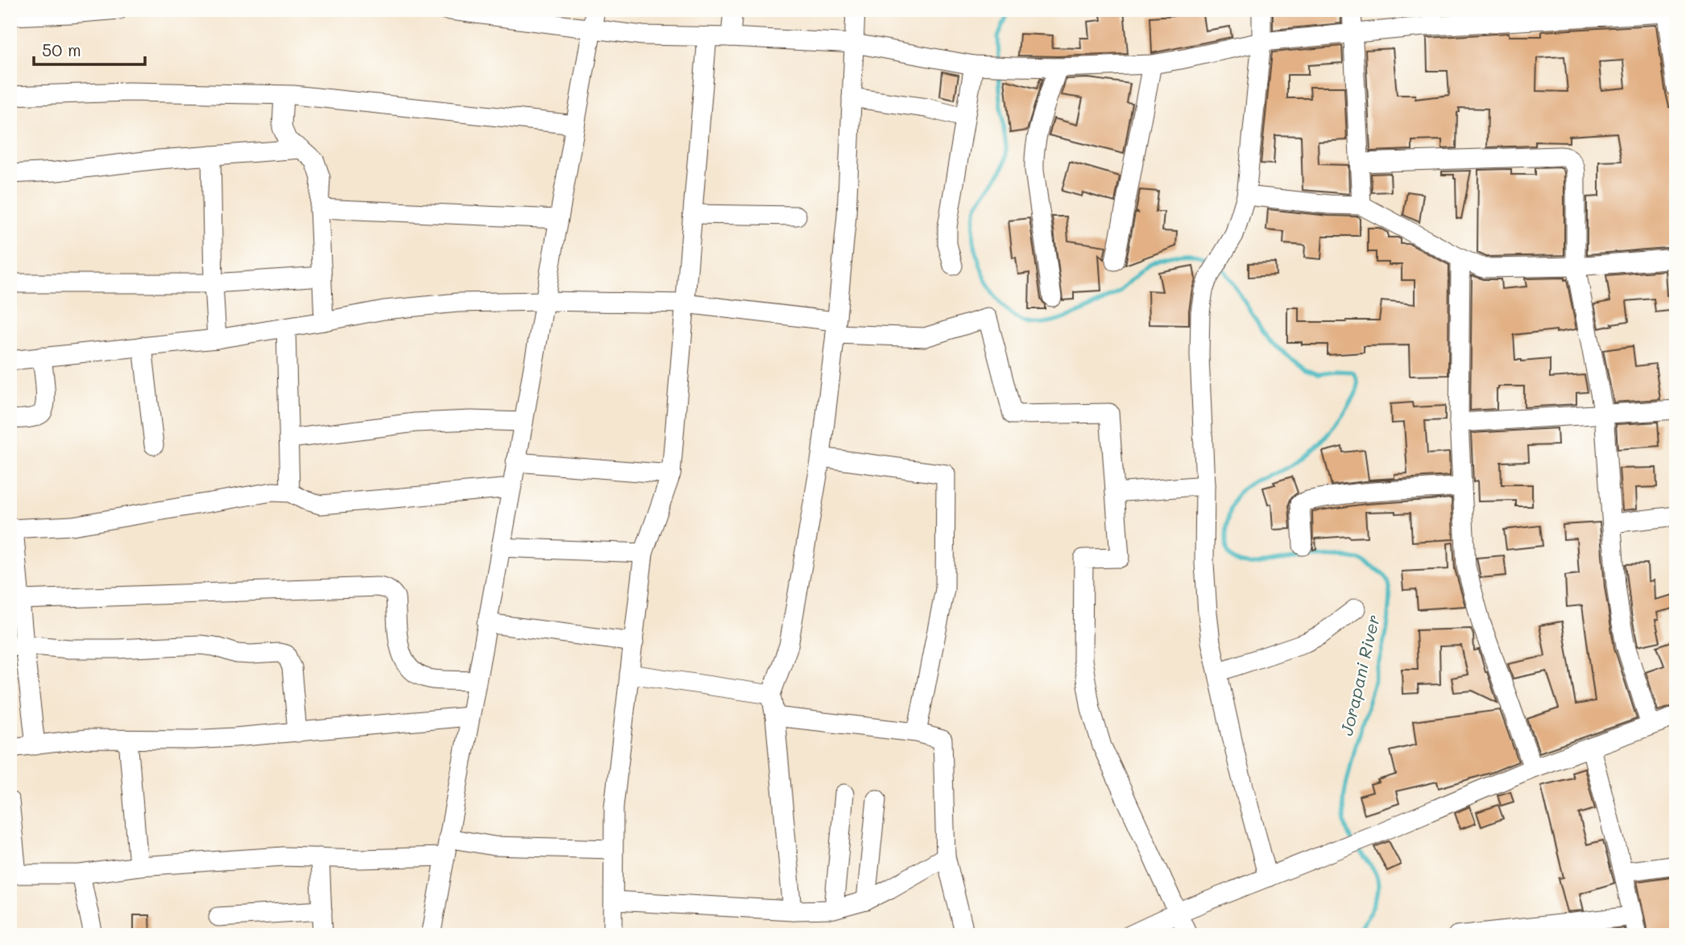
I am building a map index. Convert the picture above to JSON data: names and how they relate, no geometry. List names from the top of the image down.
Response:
{
  "water": ["Jorapani River"],
  "scale_bar": "50 m"
}
